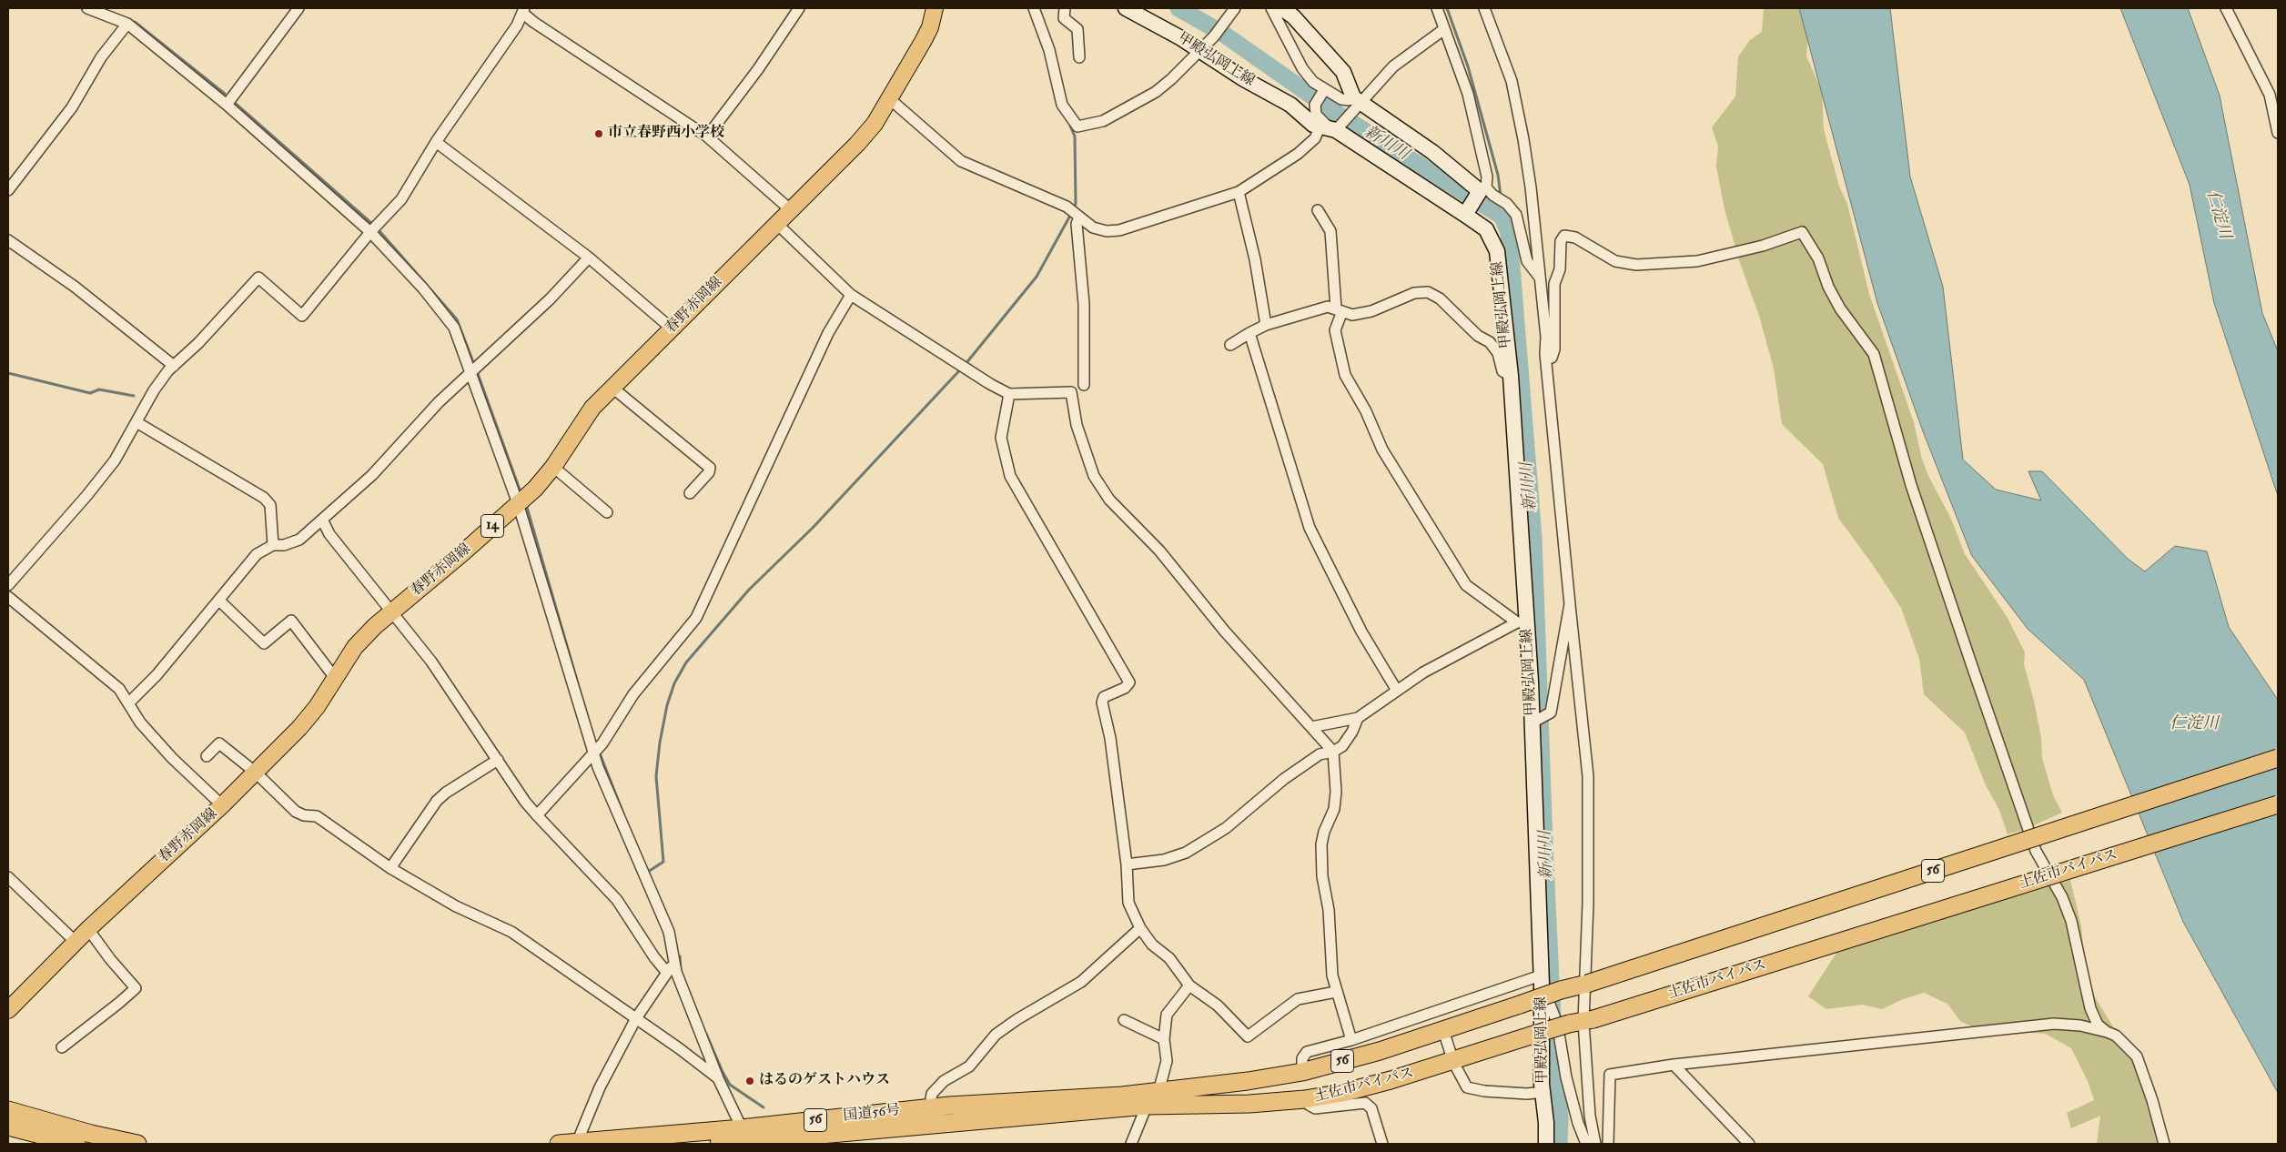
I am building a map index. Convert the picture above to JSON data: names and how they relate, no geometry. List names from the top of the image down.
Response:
{
  "streets": {
    "highway": ["土佐市バイパス", "56", "国道56号"],
    "main road": ["甲殿弘岡上線", "春野赤岡線", "14"]
  },
  "crossings": [
    ["土佐市バイパス", "国道56号"]
  ],
  "water": ["新川川", "仁淀川"],
  "places": ["市立春野西小学校", "はるのゲストハウス"]
}
